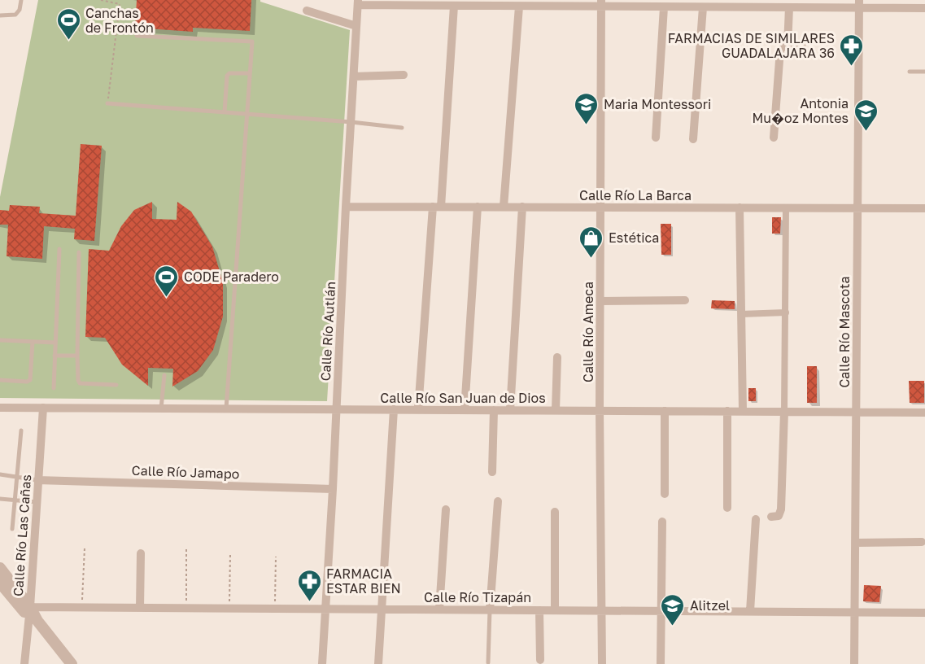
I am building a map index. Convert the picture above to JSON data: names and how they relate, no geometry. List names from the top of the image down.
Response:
{
  "streets": {
    "street": [
      "Calle Río La Barca",
      "Calle Río Autlán",
      "Calle Río Ameca",
      "Calle Río Mascota",
      "Calle Río San Juan de Dios",
      "Calle Río Jamapo",
      "Calle Río Las Cañas",
      "Calle Río Tizapán"
    ]
  },
  "crossings": [
    ["Calle Río La Barca", "Calle Río Autlán"],
    ["Calle Río La Barca", "Calle Río Ameca"],
    ["Calle Río La Barca", "Calle Río Mascota"],
    ["Calle Río Autlán", "Calle Río San Juan de Dios"],
    ["Calle Río Autlán", "Calle Río Jamapo"],
    ["Calle Río Autlán", "Calle Río Tizapán"],
    ["Calle Río Ameca", "Calle Río San Juan de Dios"],
    ["Calle Río Ameca", "Calle Río Tizapán"],
    ["Calle Río Mascota", "Calle Río San Juan de Dios"],
    ["Calle Río Mascota", "Calle Río Tizapán"],
    ["Calle Río San Juan de Dios", "Calle Río Las Cañas"],
    ["Calle Río Jamapo", "Calle Río Las Cañas"],
    ["Calle Río Las Cañas", "Calle Río Tizapán"]
  ],
  "places": {
    "sports": ["Canchas de Frontón", "CODE Paradero"],
    "pharmacy": ["FARMACIAS DE SIMILARES GUADALAJARA 36", "FARMACIA ESTAR BIEN"],
    "school or university": ["Maria Montessori", "Antonia Mu�oz Montes", "Alitzel"],
    "shop": ["Estética"]
  }
}
